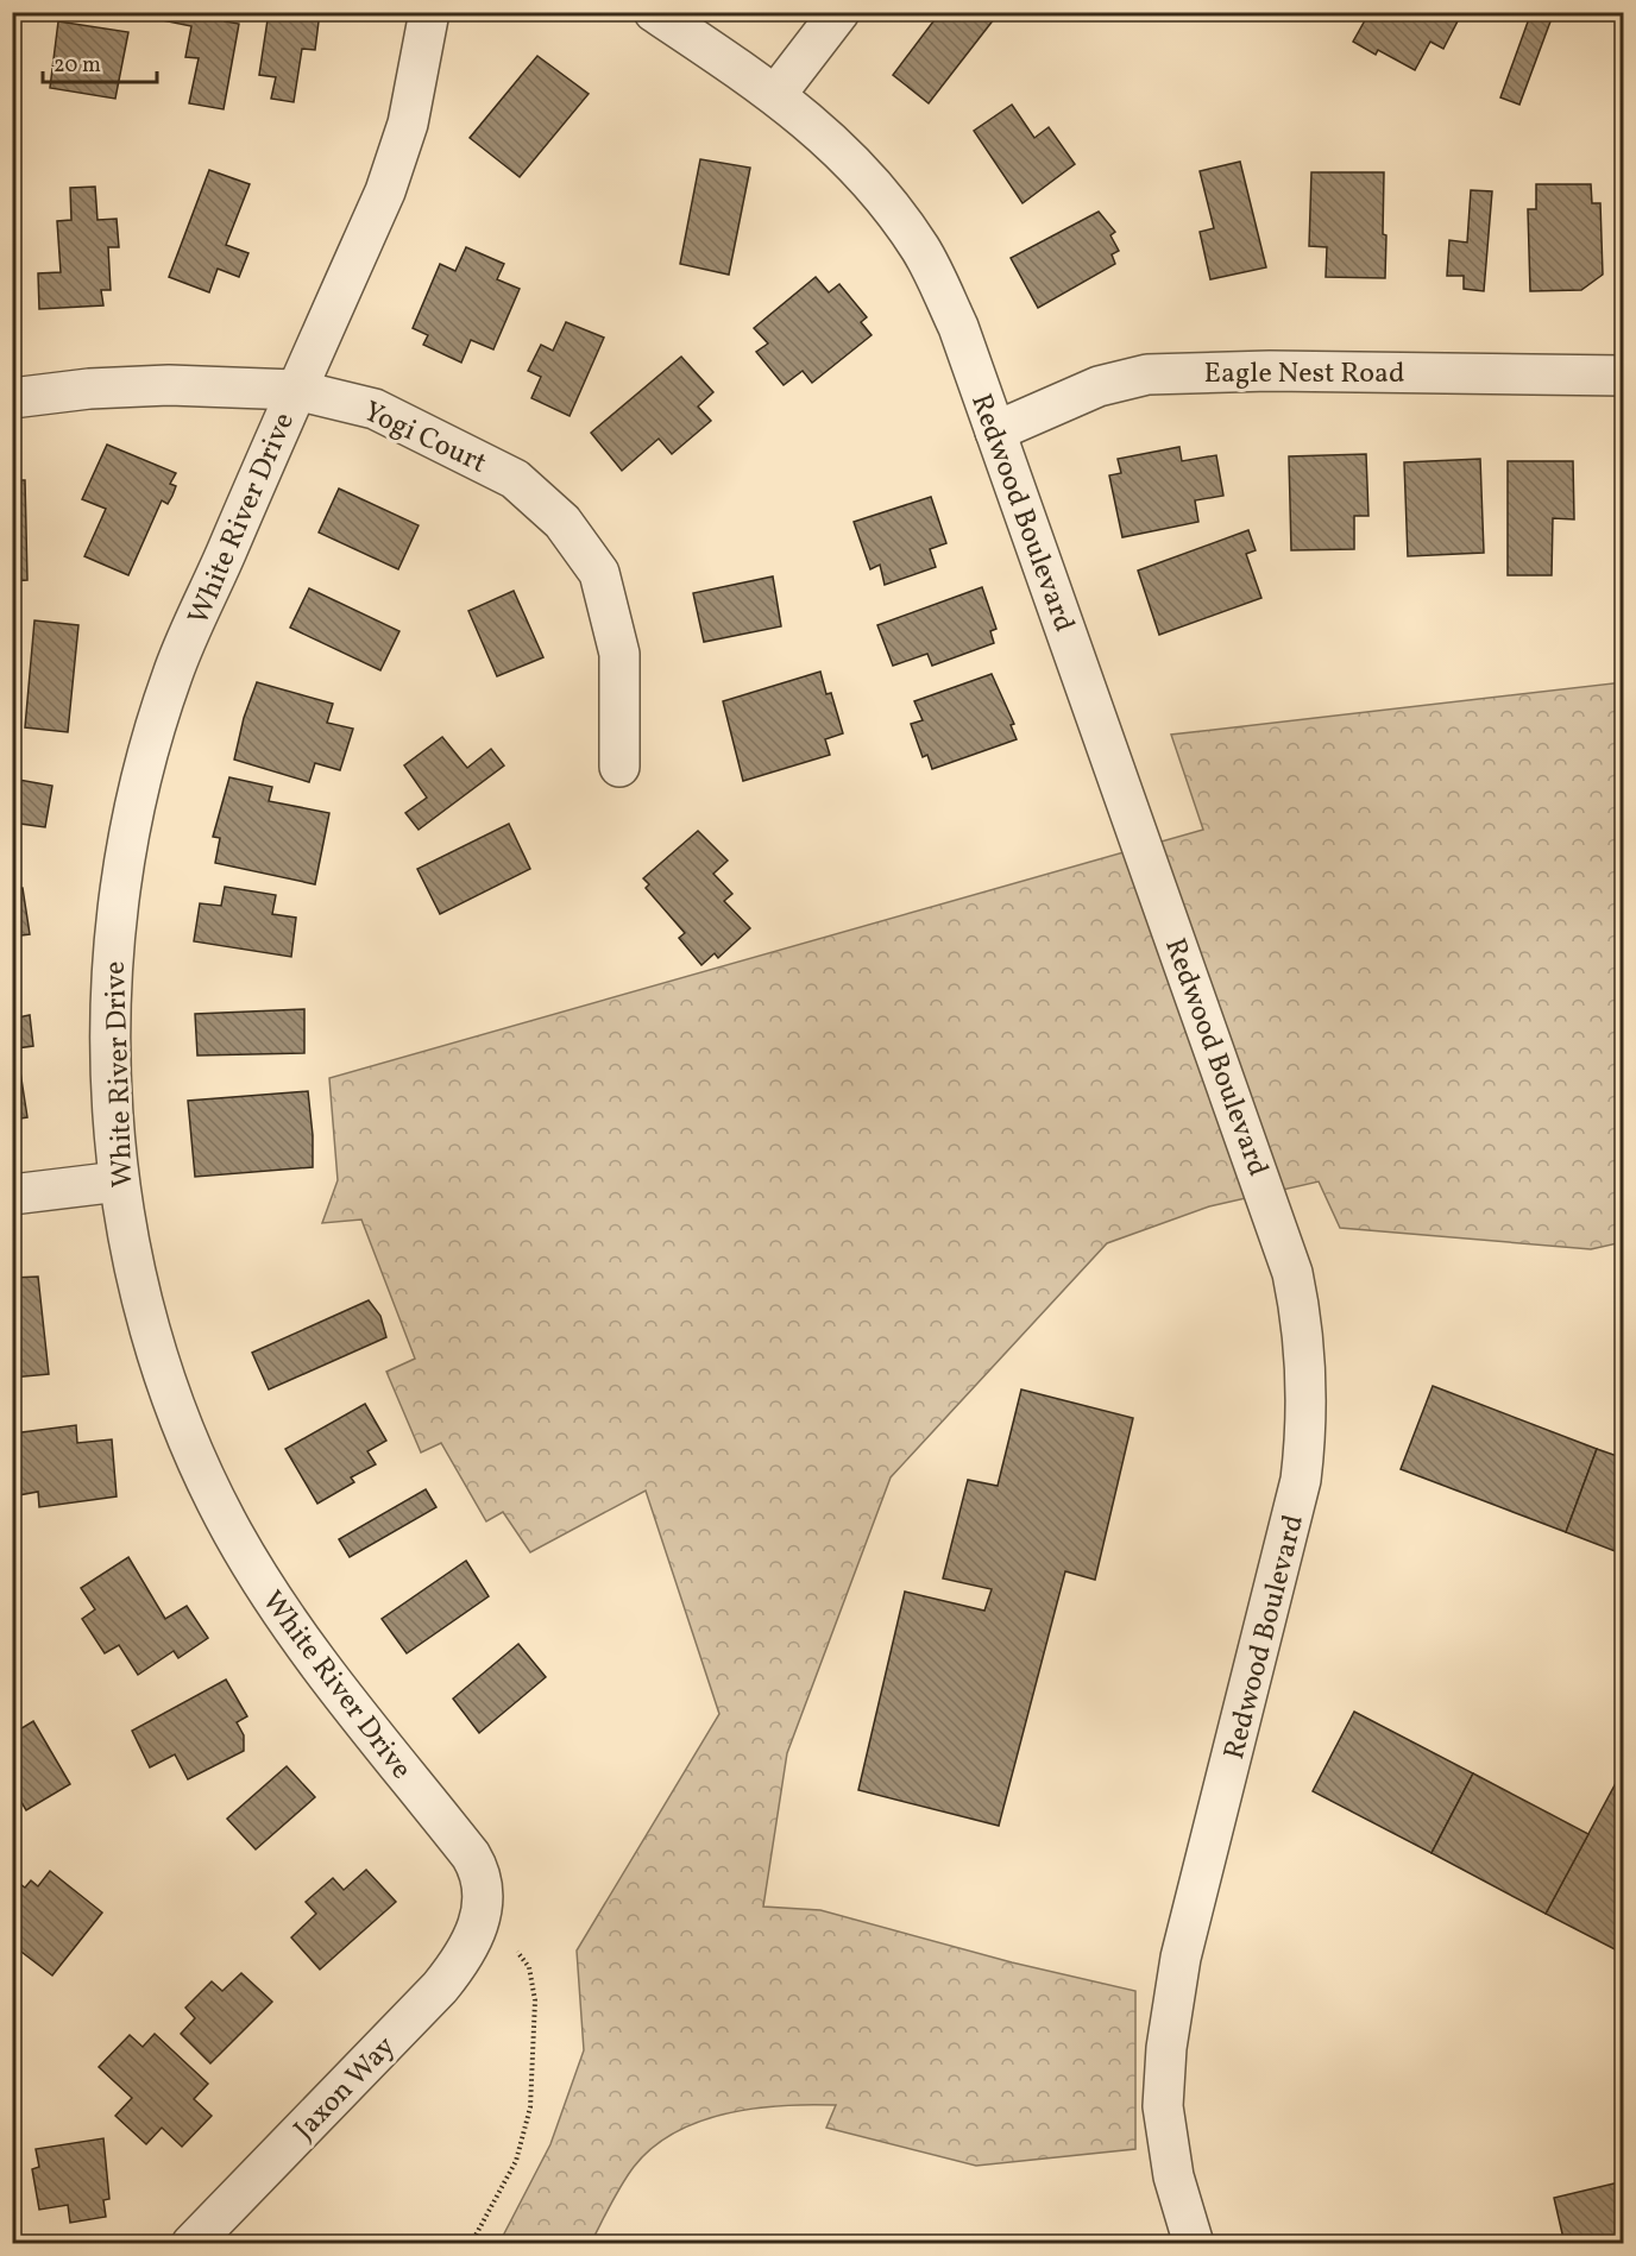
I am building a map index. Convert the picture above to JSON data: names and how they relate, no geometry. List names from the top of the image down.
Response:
{
  "streets": {
    "street": [
      "Eagle Nest Road",
      "Yogi Court",
      "Redwood Boulevard",
      "White River Drive",
      "Jaxon Way"
    ]
  },
  "crossings": [
    ["Eagle Nest Road", "Redwood Boulevard"],
    ["Yogi Court", "White River Drive"],
    ["White River Drive", "Jaxon Way"]
  ],
  "scale_bar": "20 m"
}
